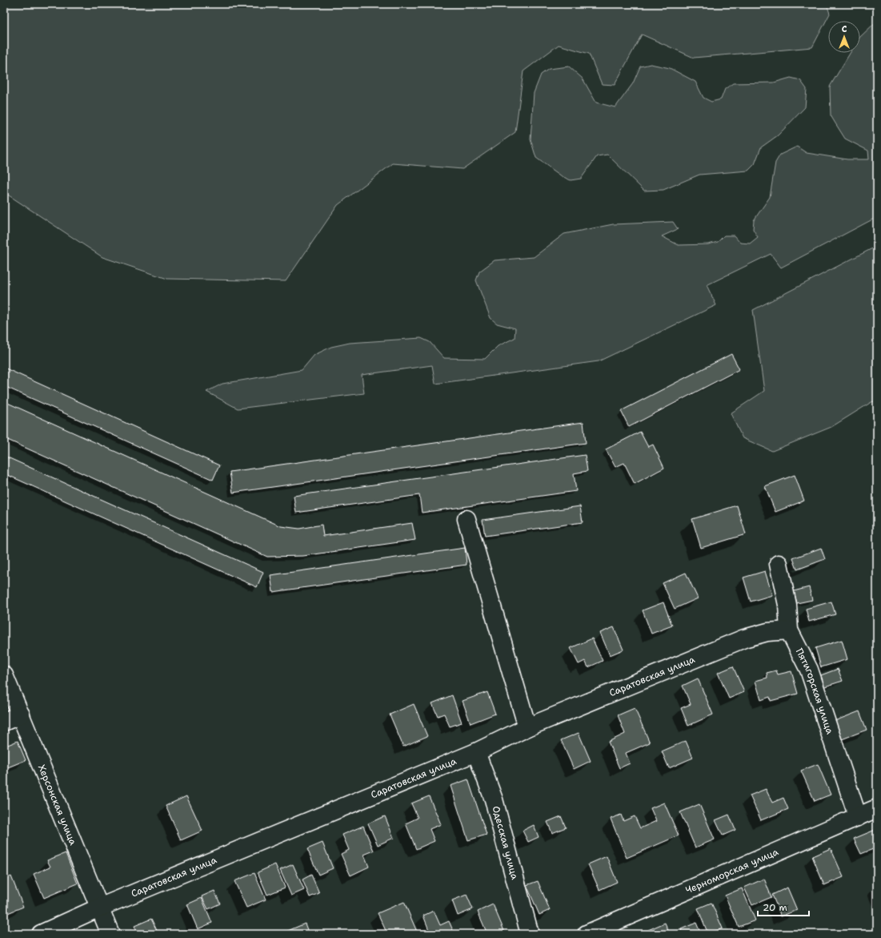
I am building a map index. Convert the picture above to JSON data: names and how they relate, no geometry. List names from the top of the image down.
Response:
{
  "streets": {
    "street": [
      "Саратовская улица",
      "Пятигорская улица",
      "Херсонская улица",
      "Одесская улица",
      "Черноморская улица"
    ]
  },
  "crossings": [
    ["Саратовская улица", "Пятигорская улица"],
    ["Саратовская улица", "Херсонская улица"],
    ["Саратовская улица", "Одесская улица"],
    ["Пятигорская улица", "Черноморская улица"]
  ],
  "scale_bar": "20 m",
  "north": "top"
}
